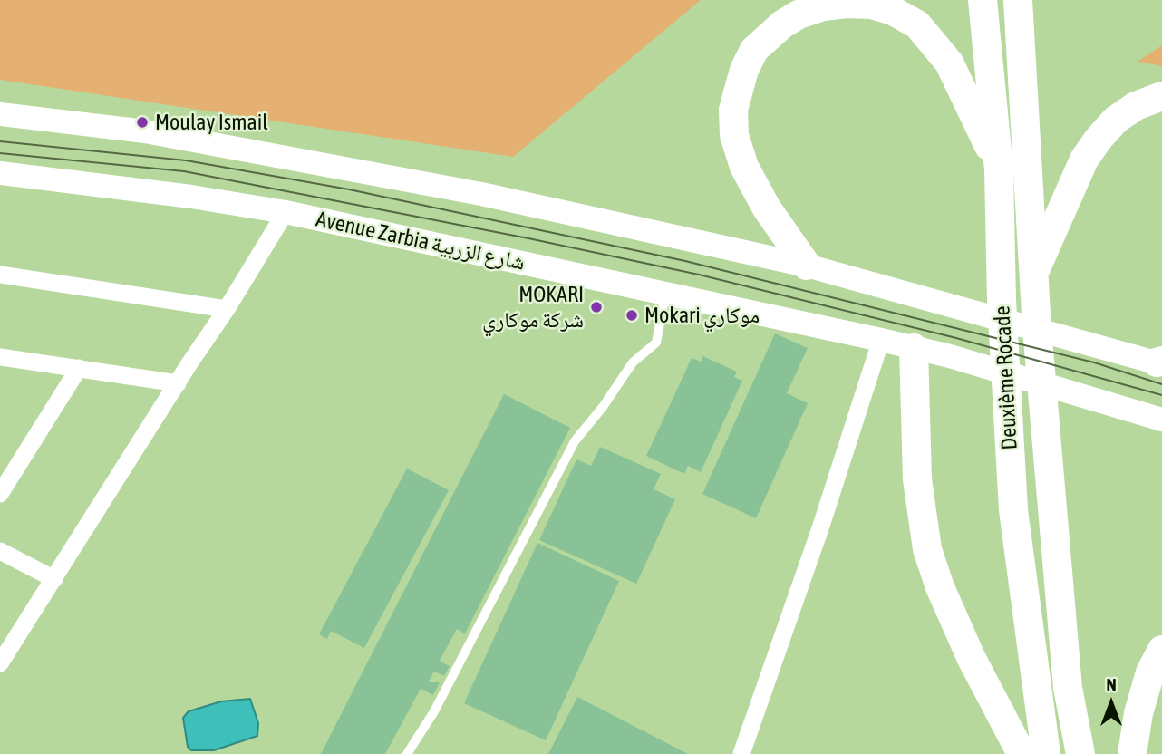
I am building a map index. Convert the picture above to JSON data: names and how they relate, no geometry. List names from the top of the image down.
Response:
{
  "streets": {
    "highway": ["Deuxième Rocade"],
    "main road": ["Avenue Zarbia شارع الزربية"]
  },
  "places": ["Moulay Ismail", "MOKARI شركة موكاري", "Mokari موكاري"],
  "north": "top"
}
